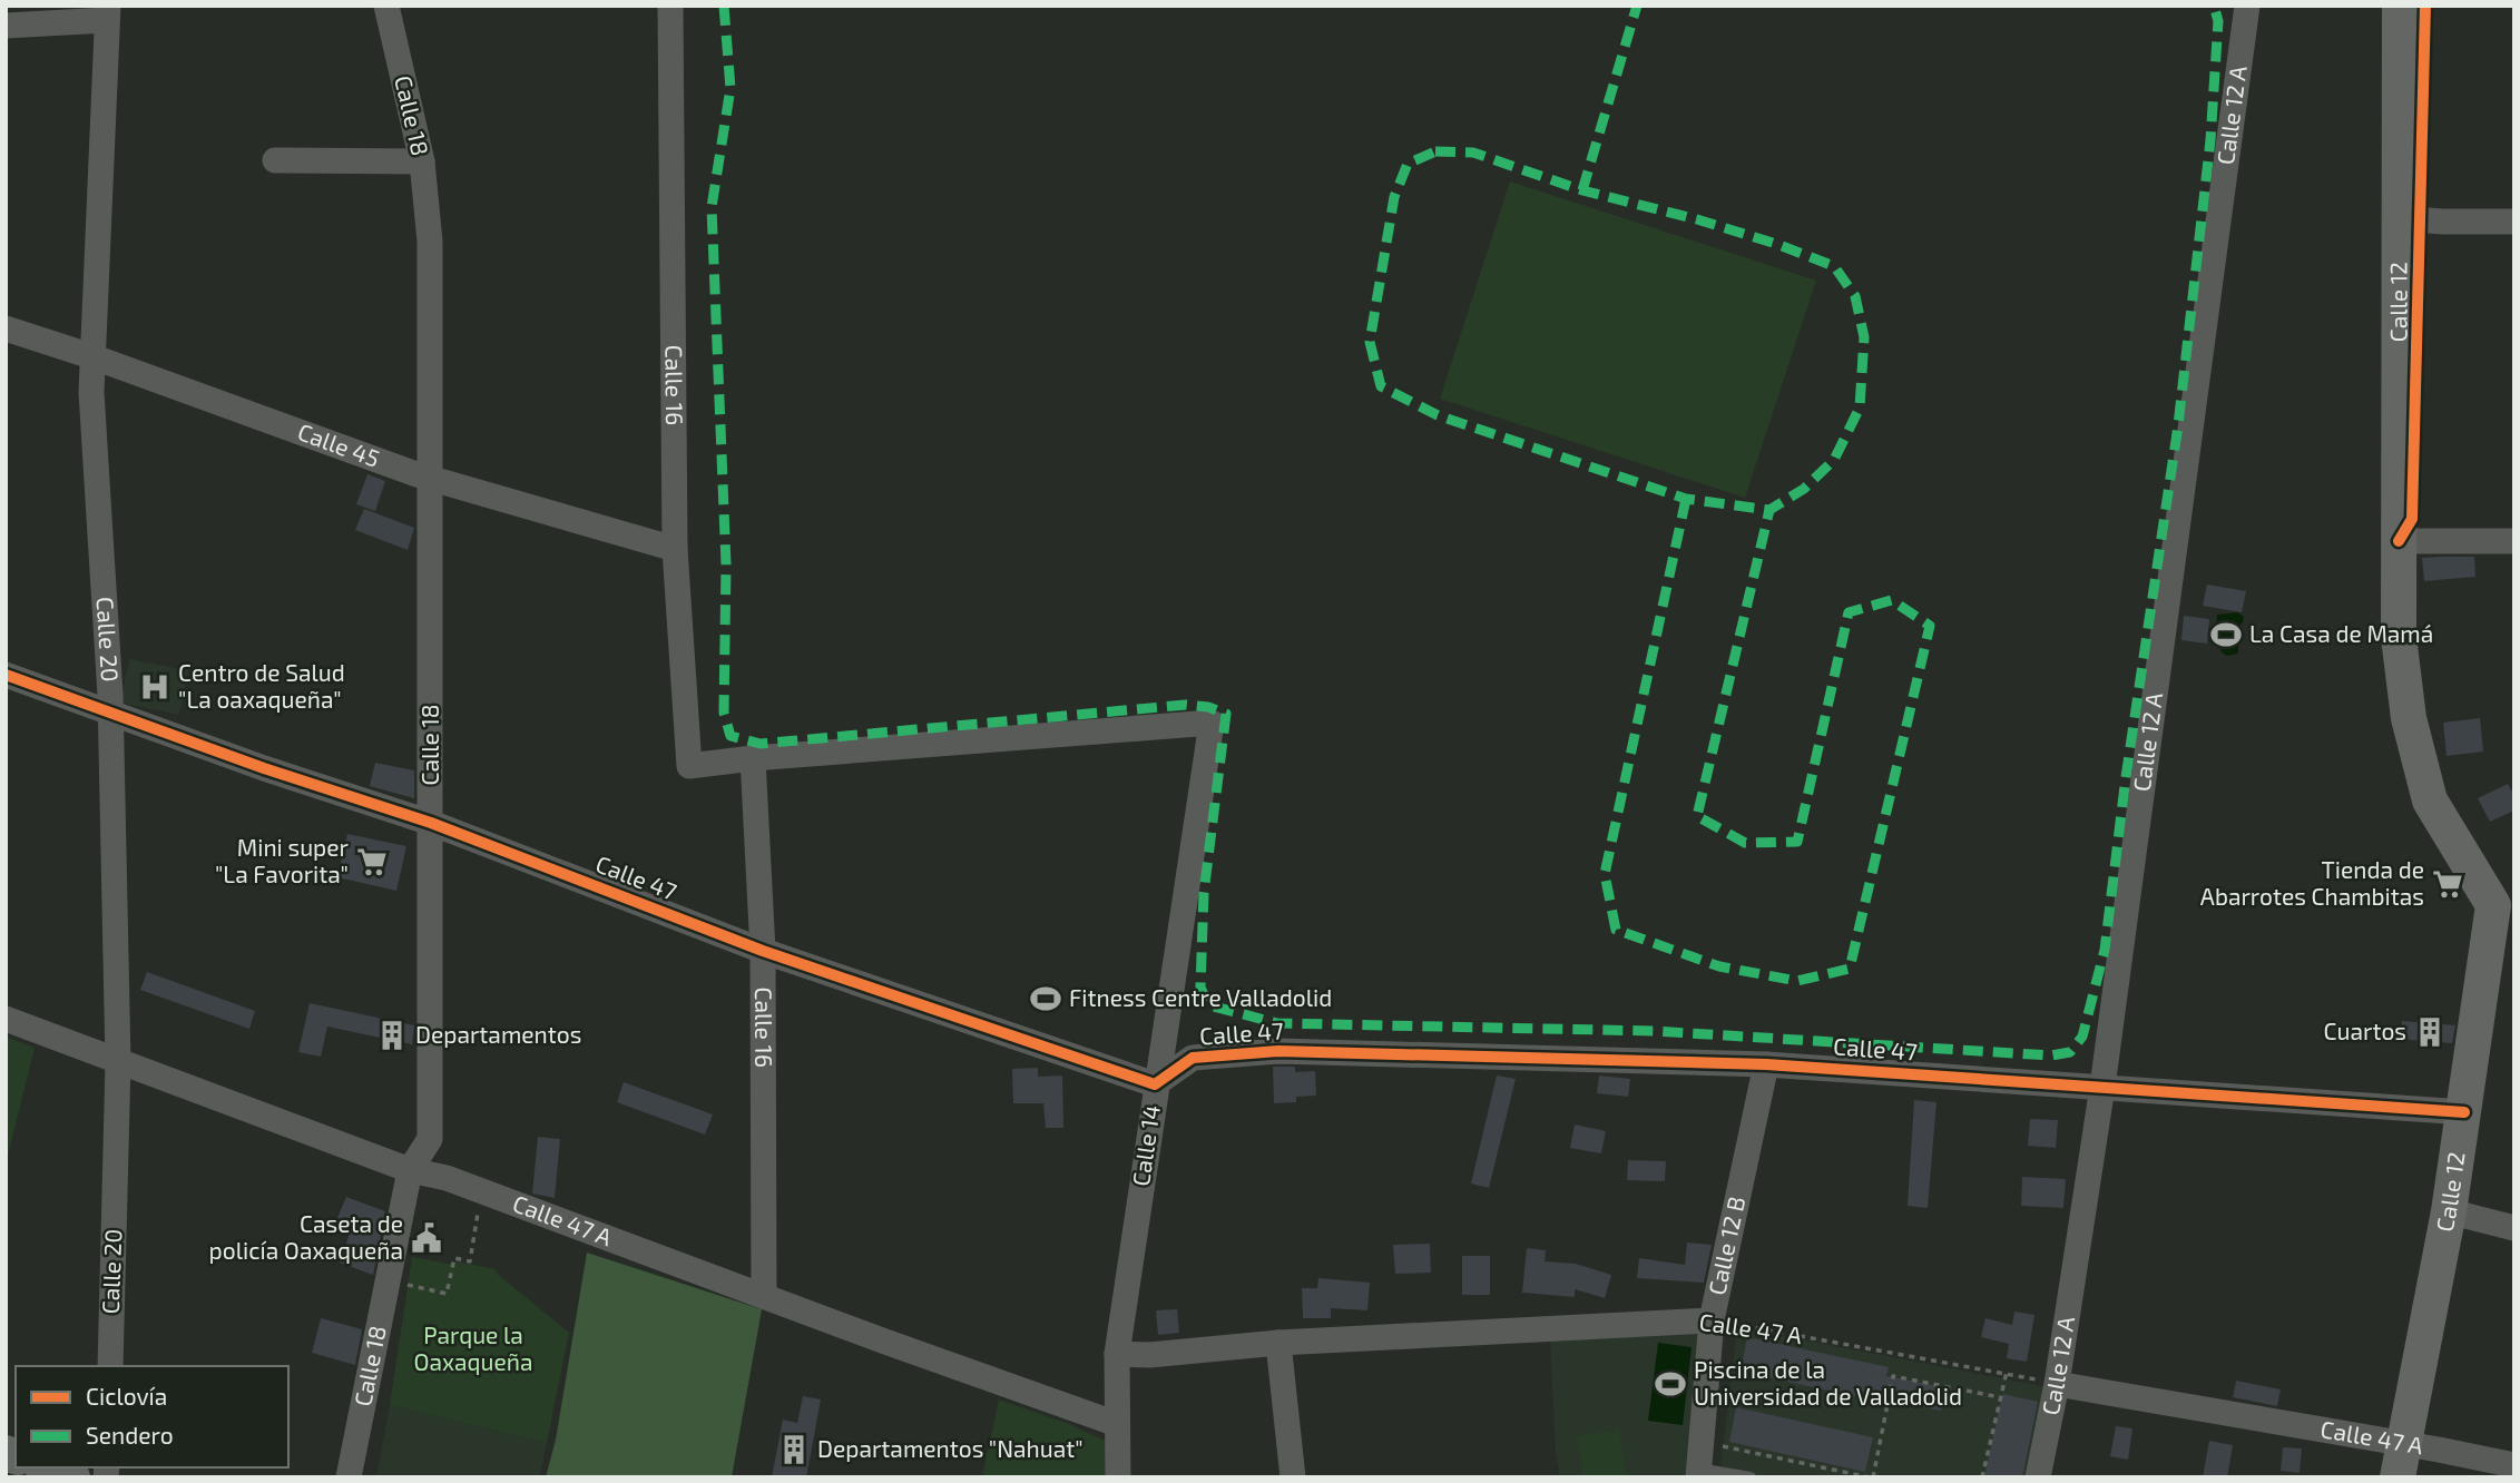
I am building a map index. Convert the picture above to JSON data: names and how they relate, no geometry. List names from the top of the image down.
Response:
{
  "streets": {
    "street": [
      "Calle 18",
      "Calle 12 A",
      "Calle 12",
      "Calle 16",
      "Calle 45",
      "Calle 20",
      "Calle 47",
      "Calle 14",
      "Calle 47 A",
      "Calle 12 B"
    ]
  },
  "crossings": [
    ["Calle 18", "Calle 45"],
    ["Calle 18", "Calle 47"],
    ["Calle 18", "Calle 47 A"],
    ["Calle 12 A", "Calle 47"],
    ["Calle 12 A", "Calle 47 A"],
    ["Calle 12", "Calle 47"],
    ["Calle 12", "Calle 47 A"],
    ["Calle 16", "Calle 45"],
    ["Calle 16", "Calle 47"],
    ["Calle 16", "Calle 14"],
    ["Calle 16", "Calle 47 A"],
    ["Calle 45", "Calle 20"],
    ["Calle 20", "Calle 47"],
    ["Calle 20", "Calle 47 A"],
    ["Calle 47", "Calle 14"],
    ["Calle 47", "Calle 12 B"],
    ["Calle 14", "Calle 47 A"],
    ["Calle 47 A", "Calle 12 B"]
  ],
  "parks": ["Parque la Oaxaqueña"],
  "places": {
    "sports": ["La Casa de Mamá", "Fitness Centre Valladolid", "Piscina de la Universidad de Valladolid"],
    "hospital": ["Centro de Salud \"La oaxaqueña\""],
    "supermarket": ["Mini super \"La Favorita\"", "Tienda de Abarrotes Chambitas"],
    "building": ["Cuartos", "Departamentos", "Departamentos \"Nahuat\""],
    "public building": ["Caseta de policía Oaxaqueña"]
  },
  "legend": ["Ciclovía", "Sendero"]
}
